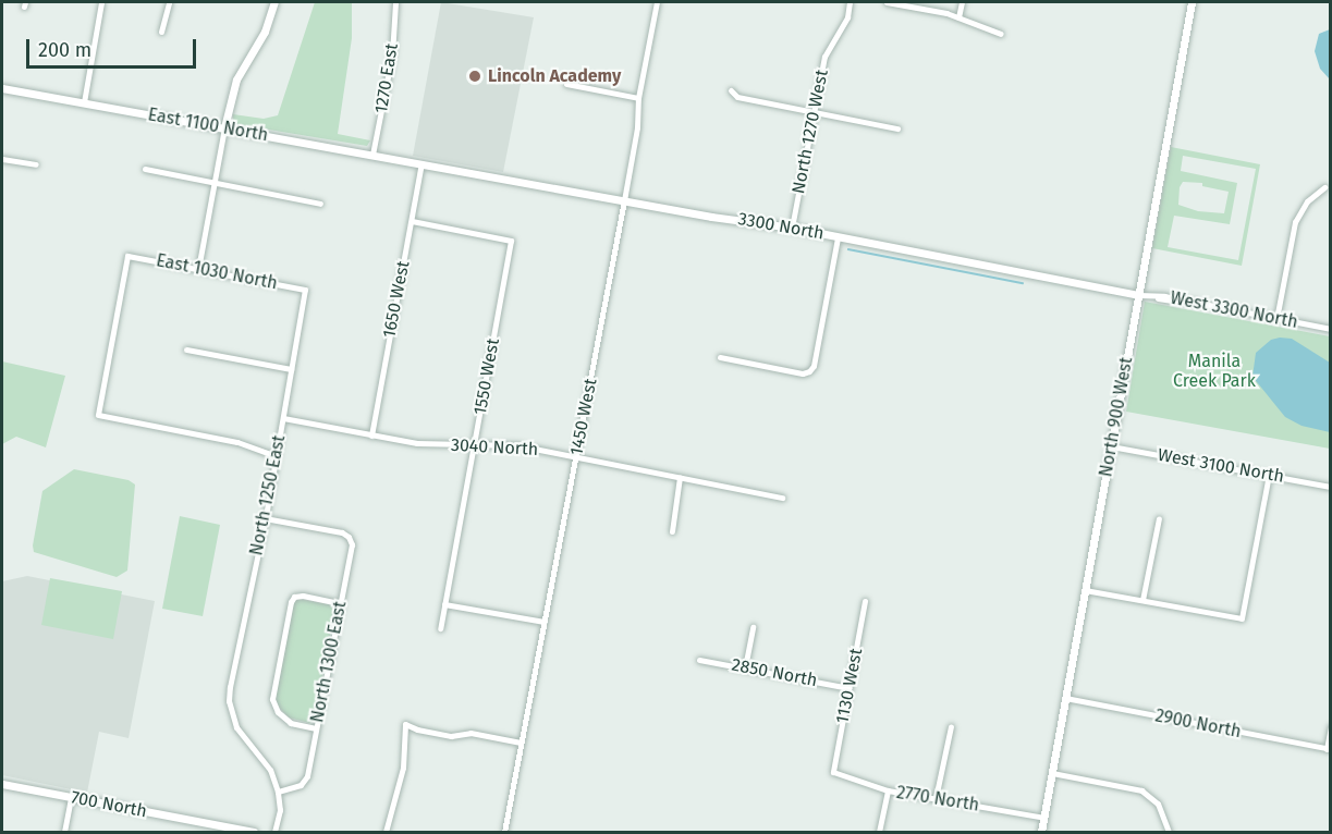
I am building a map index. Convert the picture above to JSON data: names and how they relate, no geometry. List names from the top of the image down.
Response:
{
  "streets": {
    "street": [
      "1270 East",
      "East 1100 North",
      "North 1270 West",
      "3300 North",
      "East 1030 North",
      "1650 West",
      "West 3300 North",
      "1550 West",
      "1450 West",
      "North 900 West",
      "3040 North",
      "West 3100 North",
      "North 1250 East",
      "North 1300 East",
      "2850 North",
      "1130 West",
      "2900 North",
      "2770 North",
      "700 North"
    ]
  },
  "crossings": [
    ["1270 East", "East 1100 North"],
    ["East 1100 North", "3300 North"],
    ["East 1100 North", "1650 West"],
    ["North 1270 West", "3300 North"],
    ["3300 North", "1650 West"],
    ["3300 North", "West 3300 North"],
    ["3300 North", "1450 West"],
    ["3300 North", "North 900 West"],
    ["East 1030 North", "North 1250 East"],
    ["1650 West", "1550 West"],
    ["1650 West", "3040 North"],
    ["West 3300 North", "North 900 West"],
    ["1550 West", "3040 North"],
    ["1450 West", "3040 North"],
    ["North 900 West", "West 3100 North"],
    ["North 900 West", "2900 North"],
    ["North 900 West", "2770 North"],
    ["3040 North", "North 1250 East"],
    ["North 1250 East", "North 1300 East"],
    ["2850 North", "1130 West"],
    ["1130 West", "2770 North"]
  ],
  "parks": ["Manila Creek Park"],
  "places": ["Lincoln Academy"],
  "scale_bar": "200 m"
}
